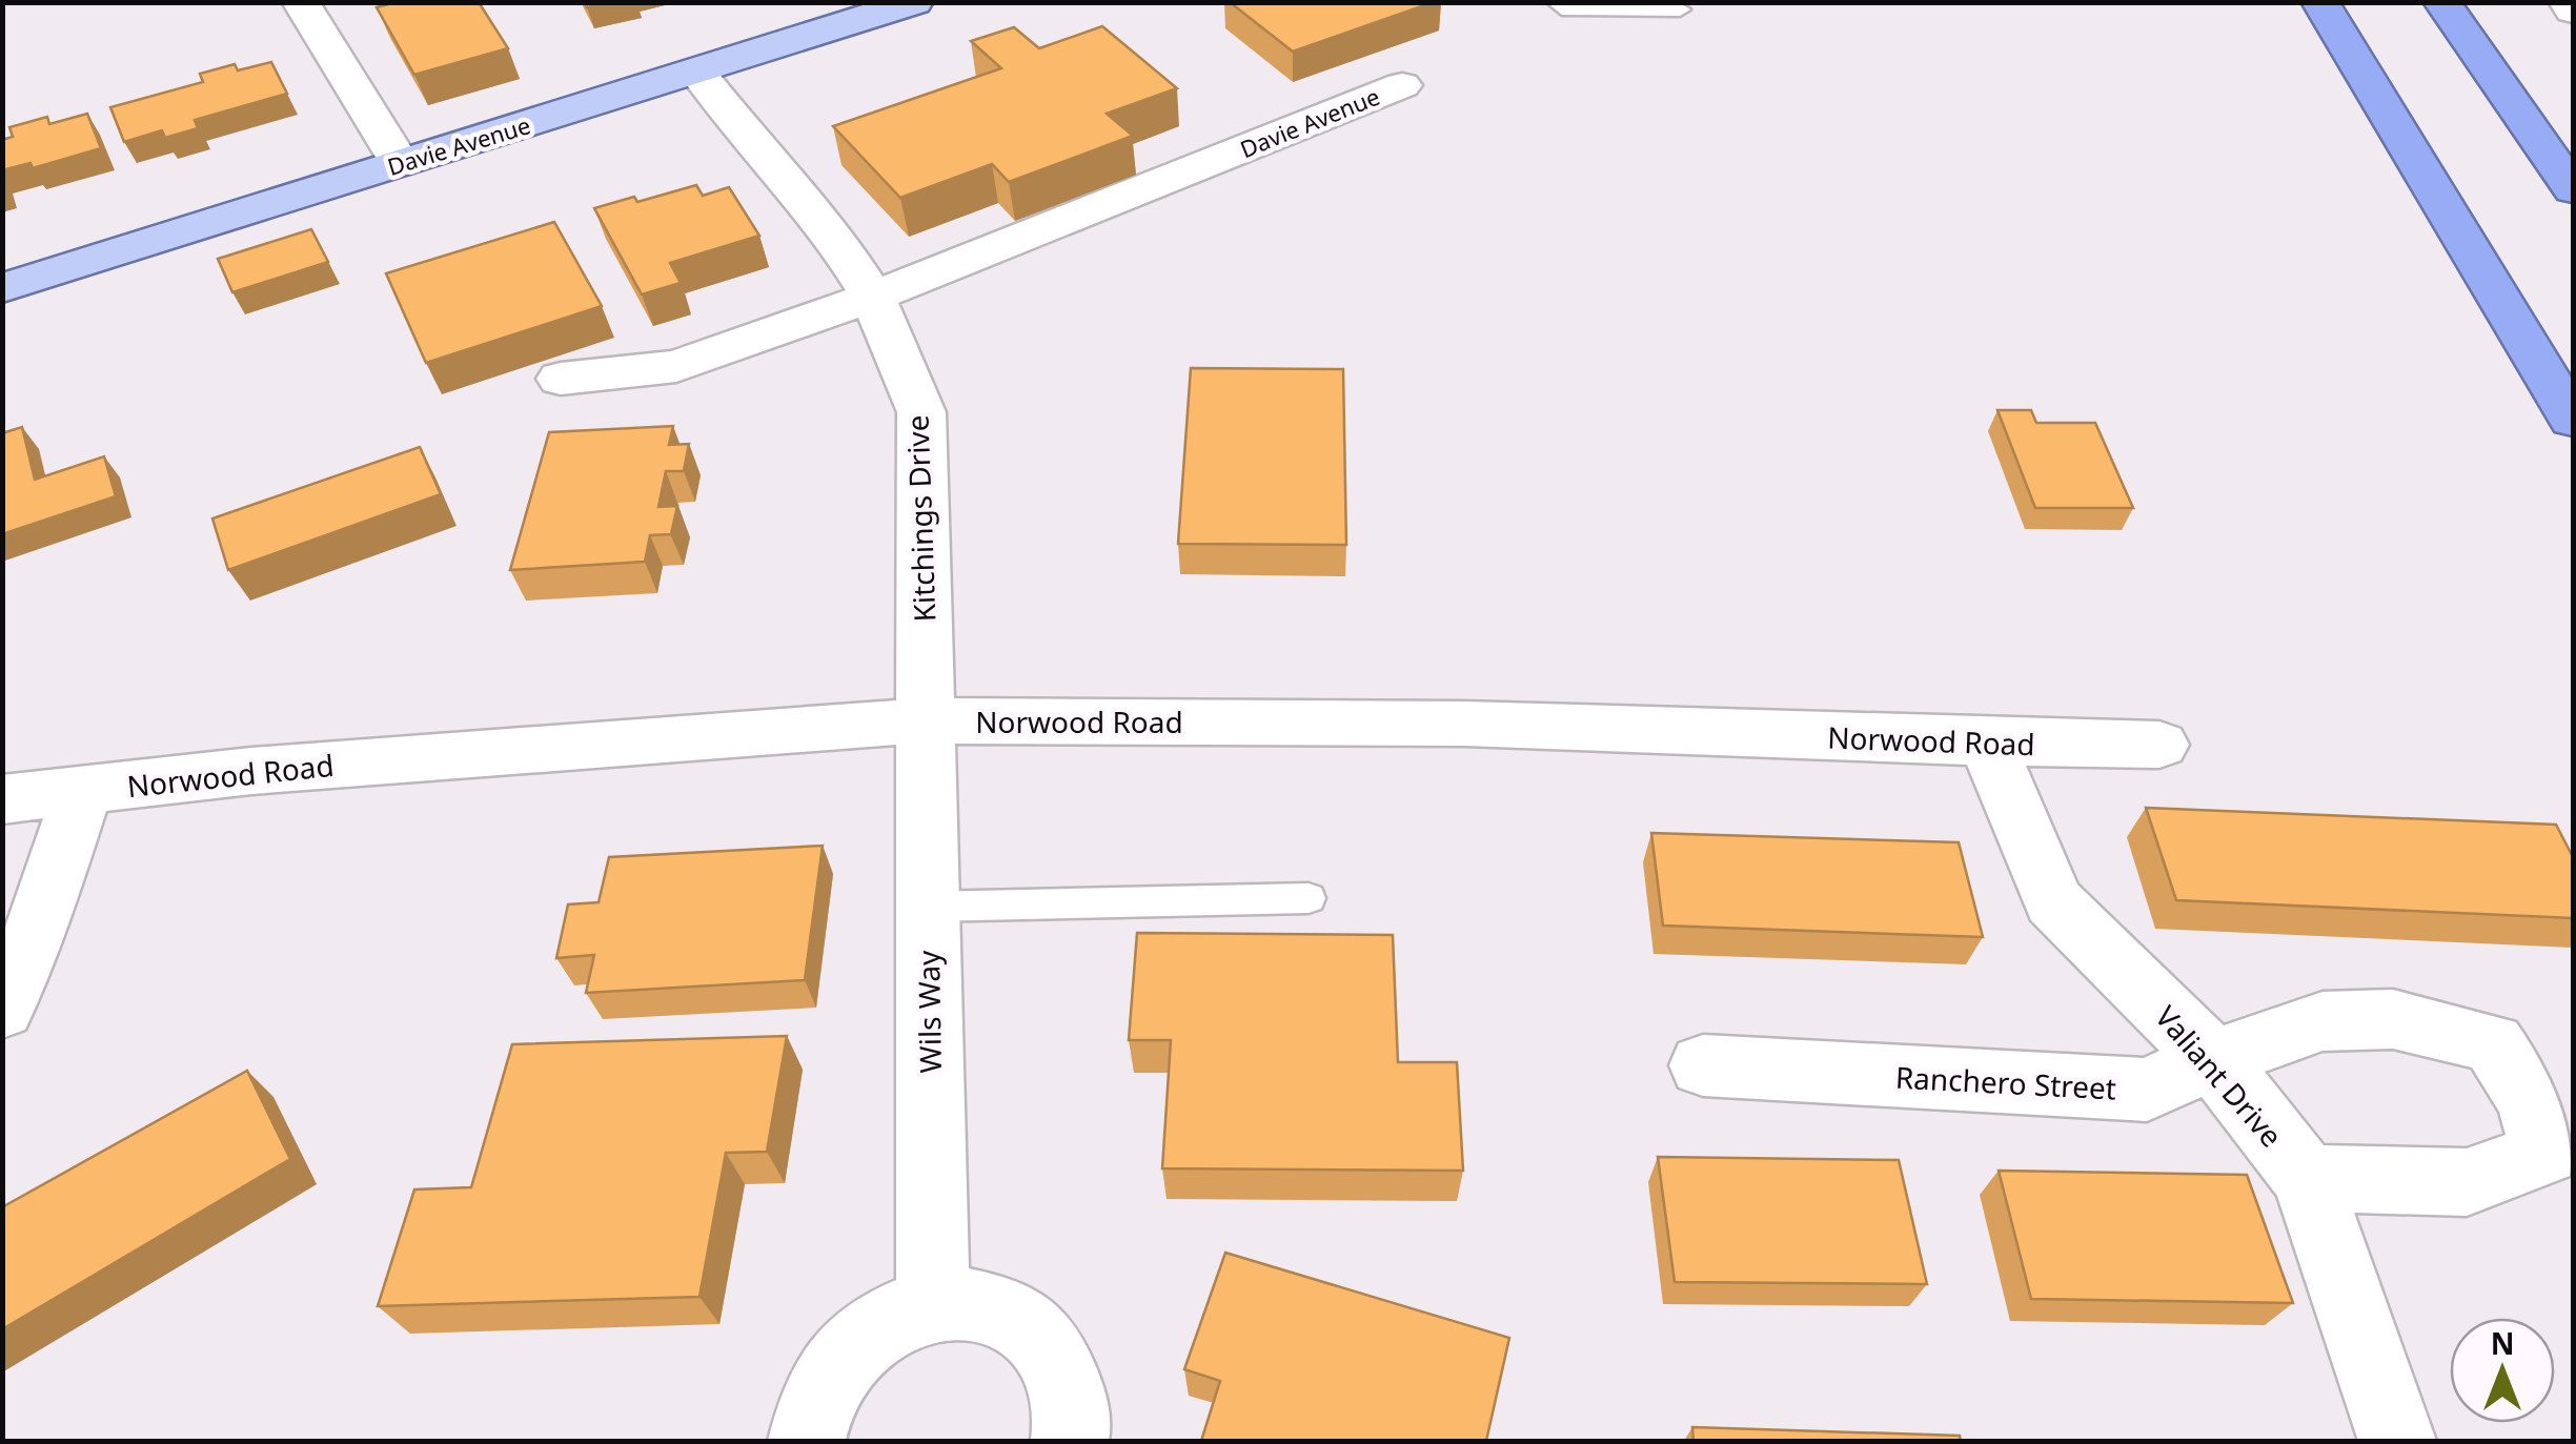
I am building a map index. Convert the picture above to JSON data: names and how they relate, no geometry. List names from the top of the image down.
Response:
{
  "streets": {
    "main road": ["Davie Avenue"],
    "street": [
      "Kitchings Drive",
      "Norwood Road",
      "Wils Way",
      "Valiant Drive",
      "Ranchero Street"
    ]
  },
  "crossings": [
    ["Davie Avenue", "Kitchings Drive"],
    ["Kitchings Drive", "Norwood Road"],
    ["Kitchings Drive", "Wils Way"],
    ["Norwood Road", "Wils Way"],
    ["Norwood Road", "Valiant Drive"],
    ["Valiant Drive", "Ranchero Street"]
  ],
  "north": "top"
}
